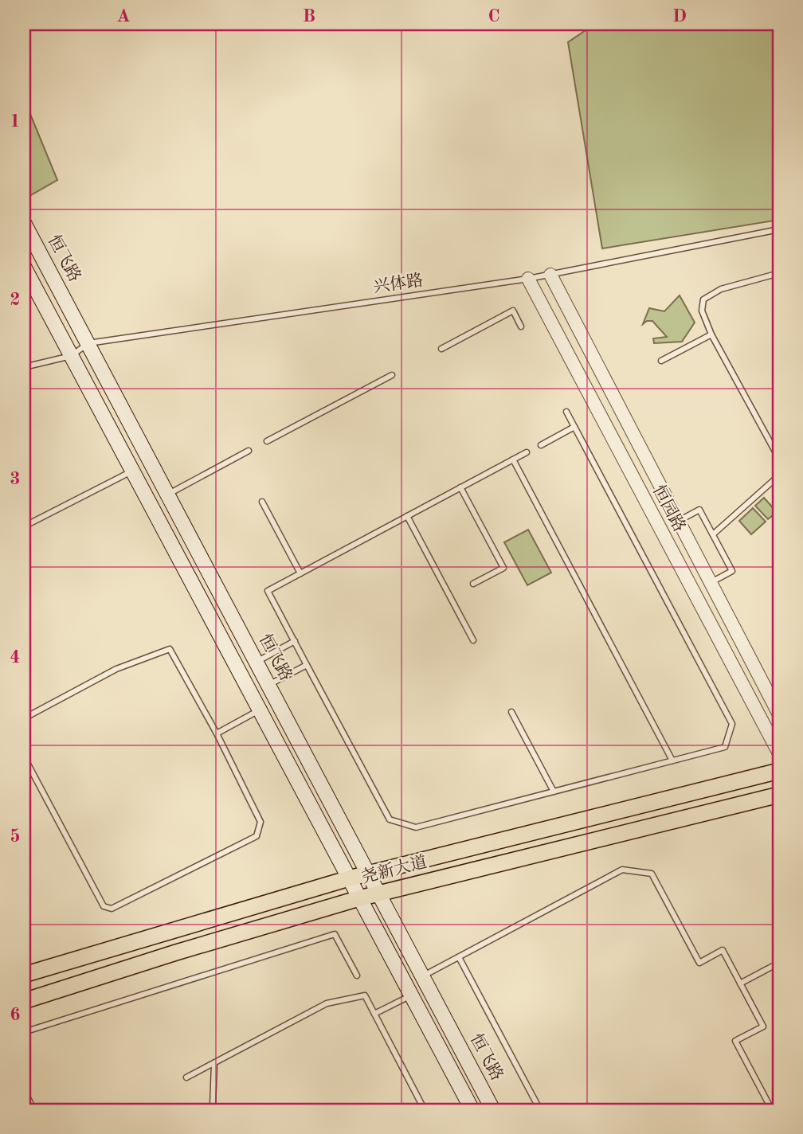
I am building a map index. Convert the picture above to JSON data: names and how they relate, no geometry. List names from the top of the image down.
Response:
{
  "streets": {
    "main road": ["恒飞路", "尧新大道"],
    "street": ["恒园路"],
    "lane": ["兴体路"]
  },
  "crossings": [
    ["恒飞路", "兴体路"],
    ["恒飞路", "尧新大道"],
    ["兴体路", "恒园路"]
  ],
  "grid": {
    "columns": [
      "A",
      "B",
      "C",
      "D"
    ],
    "rows": [
      "1",
      "2",
      "3",
      "4",
      "5",
      "6"
    ]
  }
}
